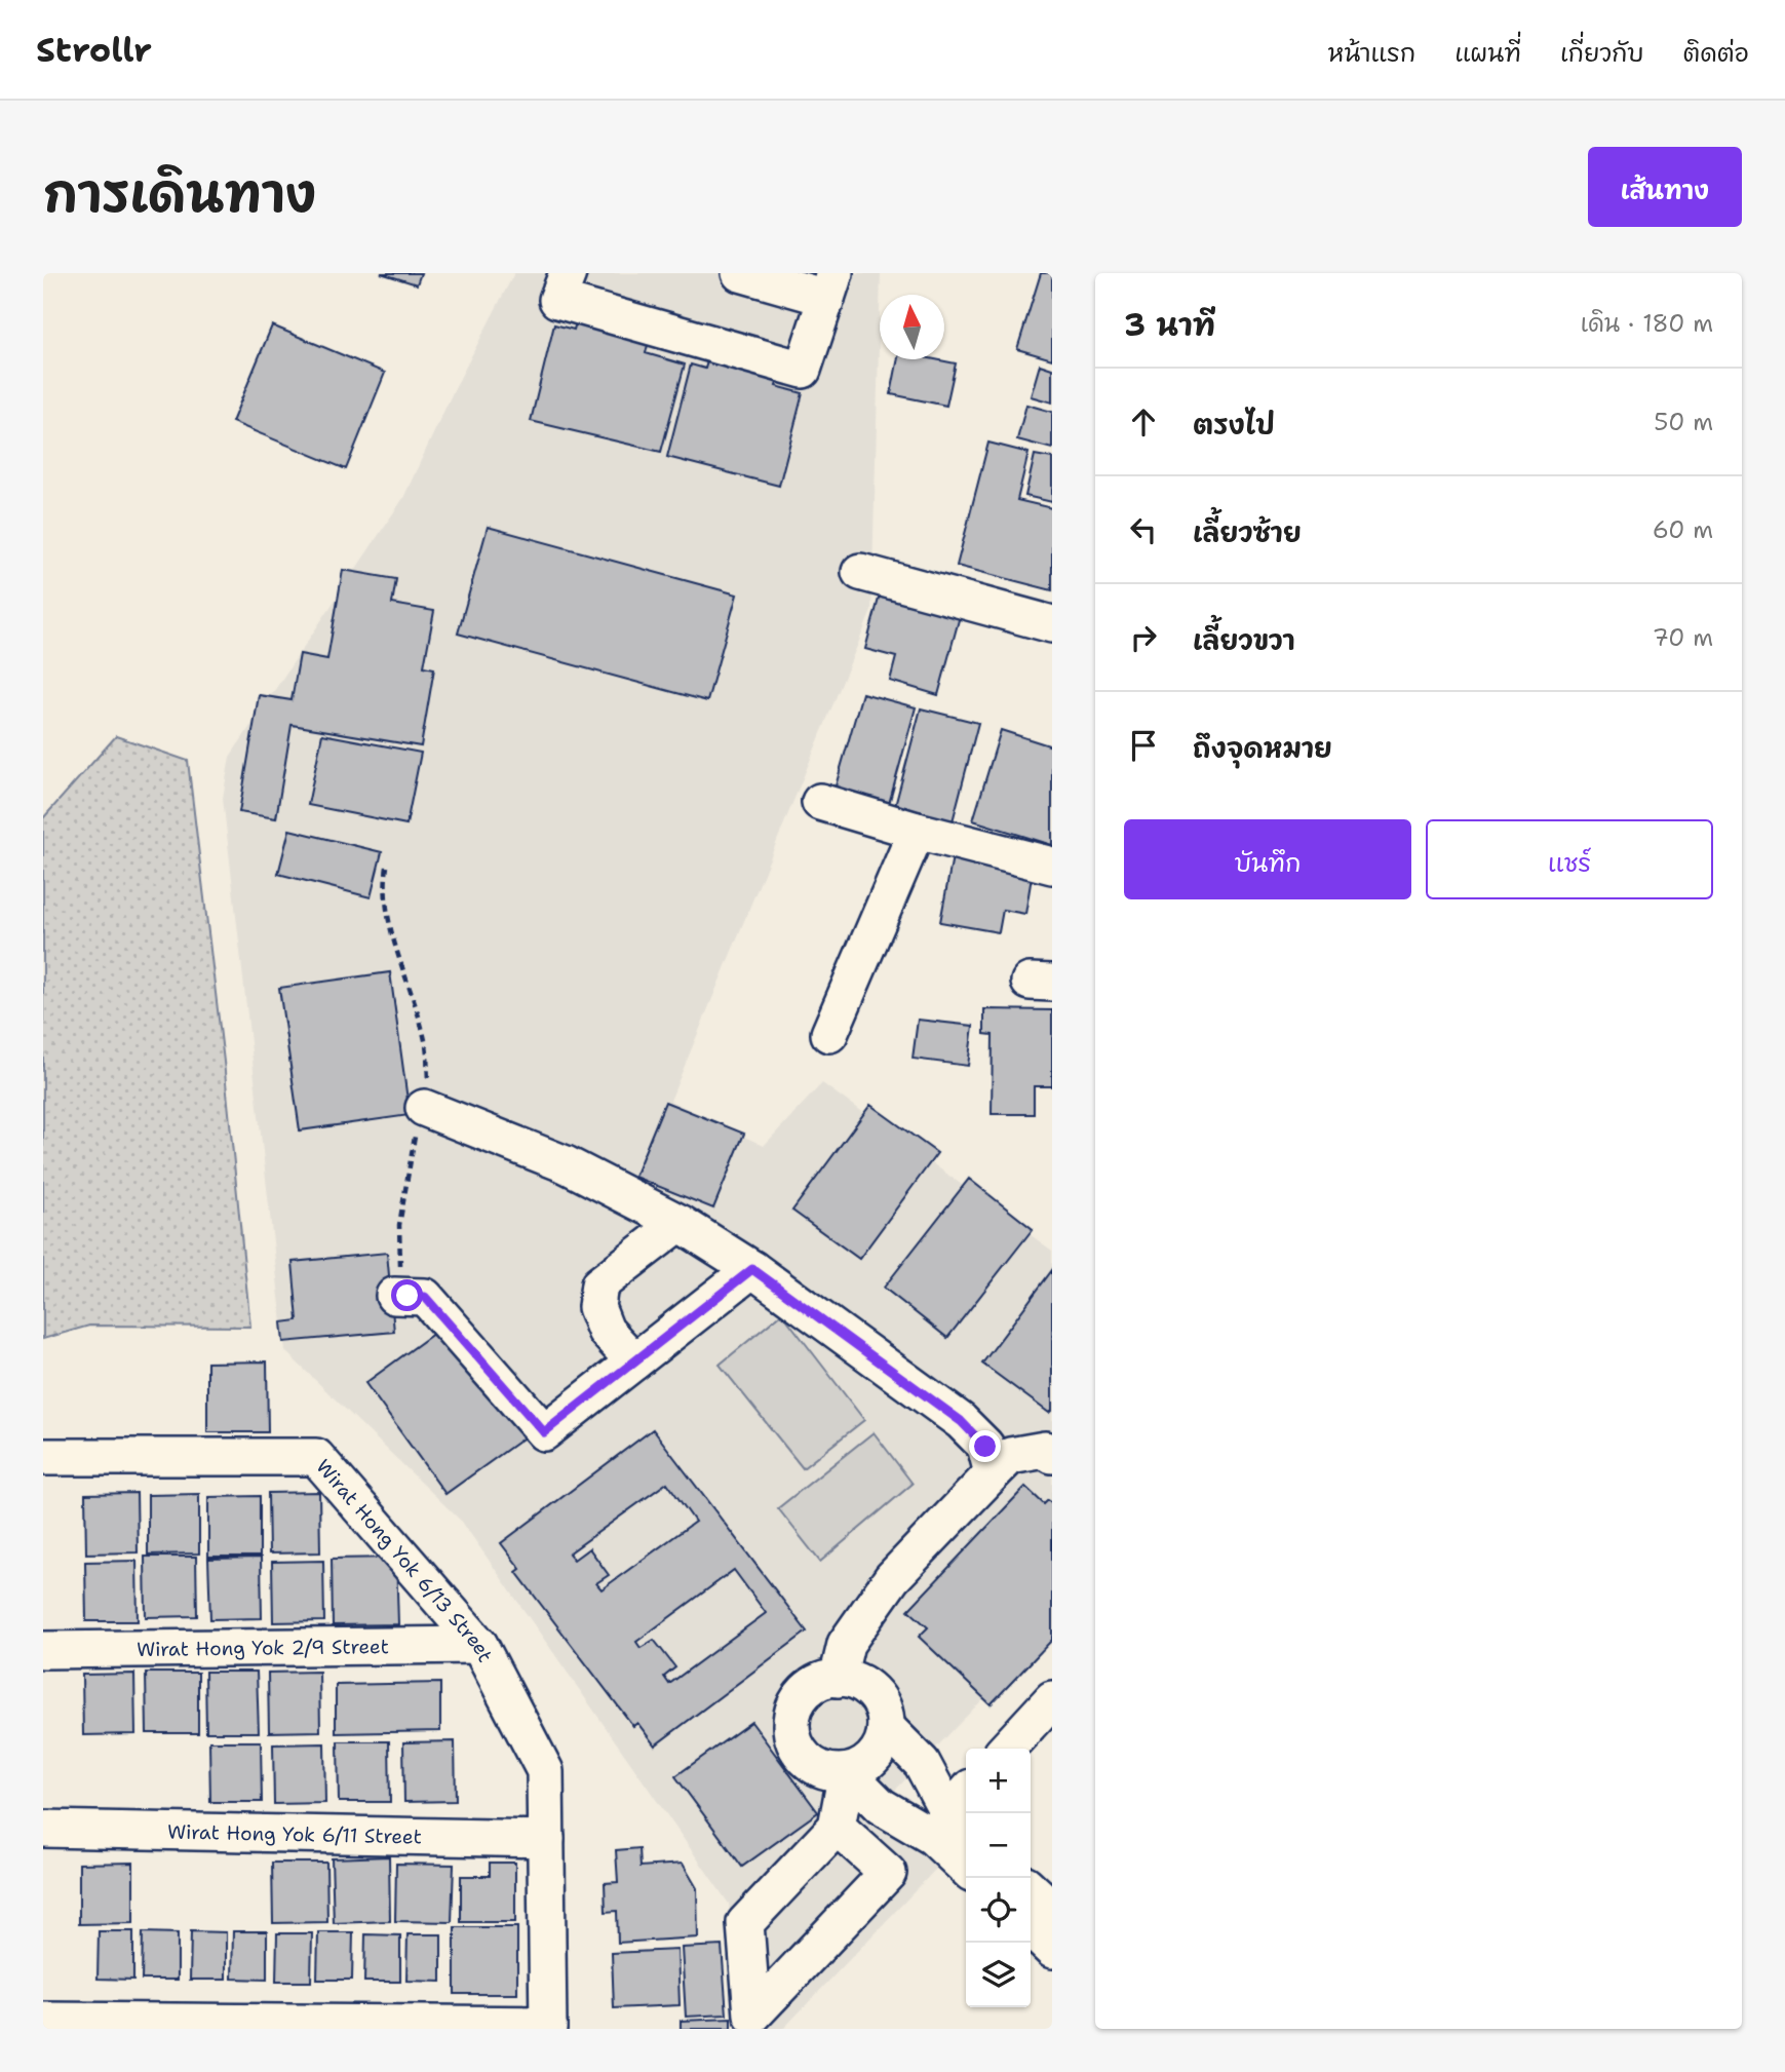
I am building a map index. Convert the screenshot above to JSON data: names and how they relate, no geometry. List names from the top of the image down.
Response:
{
  "streets": {
    "street": ["Wirat Hong Yok 6/13 Street", "Wirat Hong Yok 2/9 Street", "Wirat Hong Yok 6/11 Street"]
  },
  "crossings": [
    ["Wirat Hong Yok 6/13 Street", "Wirat Hong Yok 2/9 Street"],
    ["Wirat Hong Yok 6/13 Street", "Wirat Hong Yok 6/11 Street"]
  ],
  "north": "top",
  "page": {
    "header": "Strollr",
    "nav": [
      "หน้าแรก",
      "แผนที่",
      "เกี่ยวกับ",
      "ติดต่อ"
    ],
    "title": "การเดินทาง",
    "buttons": [
      "เส้นทาง",
      ["บันทึก", "แชร์"]
    ],
    "heading": ["3 นาที", "เดิน · 180 m"],
    "list": [
      ["ตรงไป", "50 m"],
      ["เลี้ยวซ้าย", "60 m"],
      ["เลี้ยวขวา", "70 m"],
      "ถึงจุดหมาย"
    ],
    "map_buttons": ["+", "−"]
  }
}
